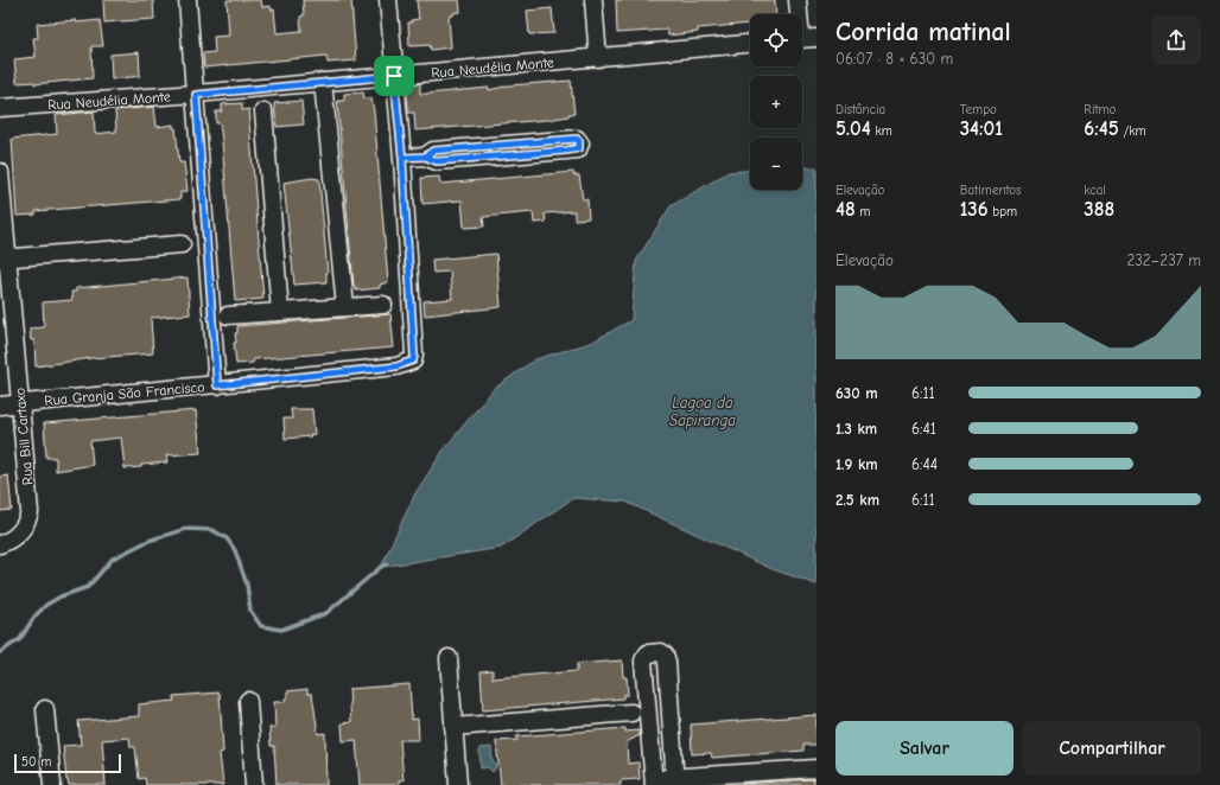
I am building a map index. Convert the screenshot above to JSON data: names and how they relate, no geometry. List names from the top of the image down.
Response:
{
  "streets": {
    "street": ["Rua Neudélia Monte", "Rua Granja São Francisco", "Rua Bill Cartaxo"]
  },
  "crossings": [
    ["Rua Granja São Francisco", "Rua Bill Cartaxo"]
  ],
  "water": ["Lagoa da Sapiranga"],
  "scale_bar": "50 m",
  "page": {
    "heading": ["Corrida matinal", "06:07 · 8 × 630 m"],
    "map_buttons": ["+", "−"],
    "stats": [
      ["Distância", "5.04 km"],
      ["Tempo", "34:01"],
      ["Ritmo", "6:45 /km"],
      ["Elevação", "48 m"],
      ["Batimentos", "136 bpm"],
      ["kcal", "388"]
    ],
    "chart": ["Elevação", "232–237 m"],
    "list": [
      {
        "name": "630 m",
        "note": "6:11"
      },
      {
        "name": "1.3 km",
        "note": "6:41"
      },
      {
        "name": "1.9 km",
        "note": "6:44"
      },
      {
        "name": "2.5 km",
        "note": "6:11"
      }
    ],
    "buttons": ["Salvar", "Compartilhar"],
    "scale": "50 m"
  }
}
